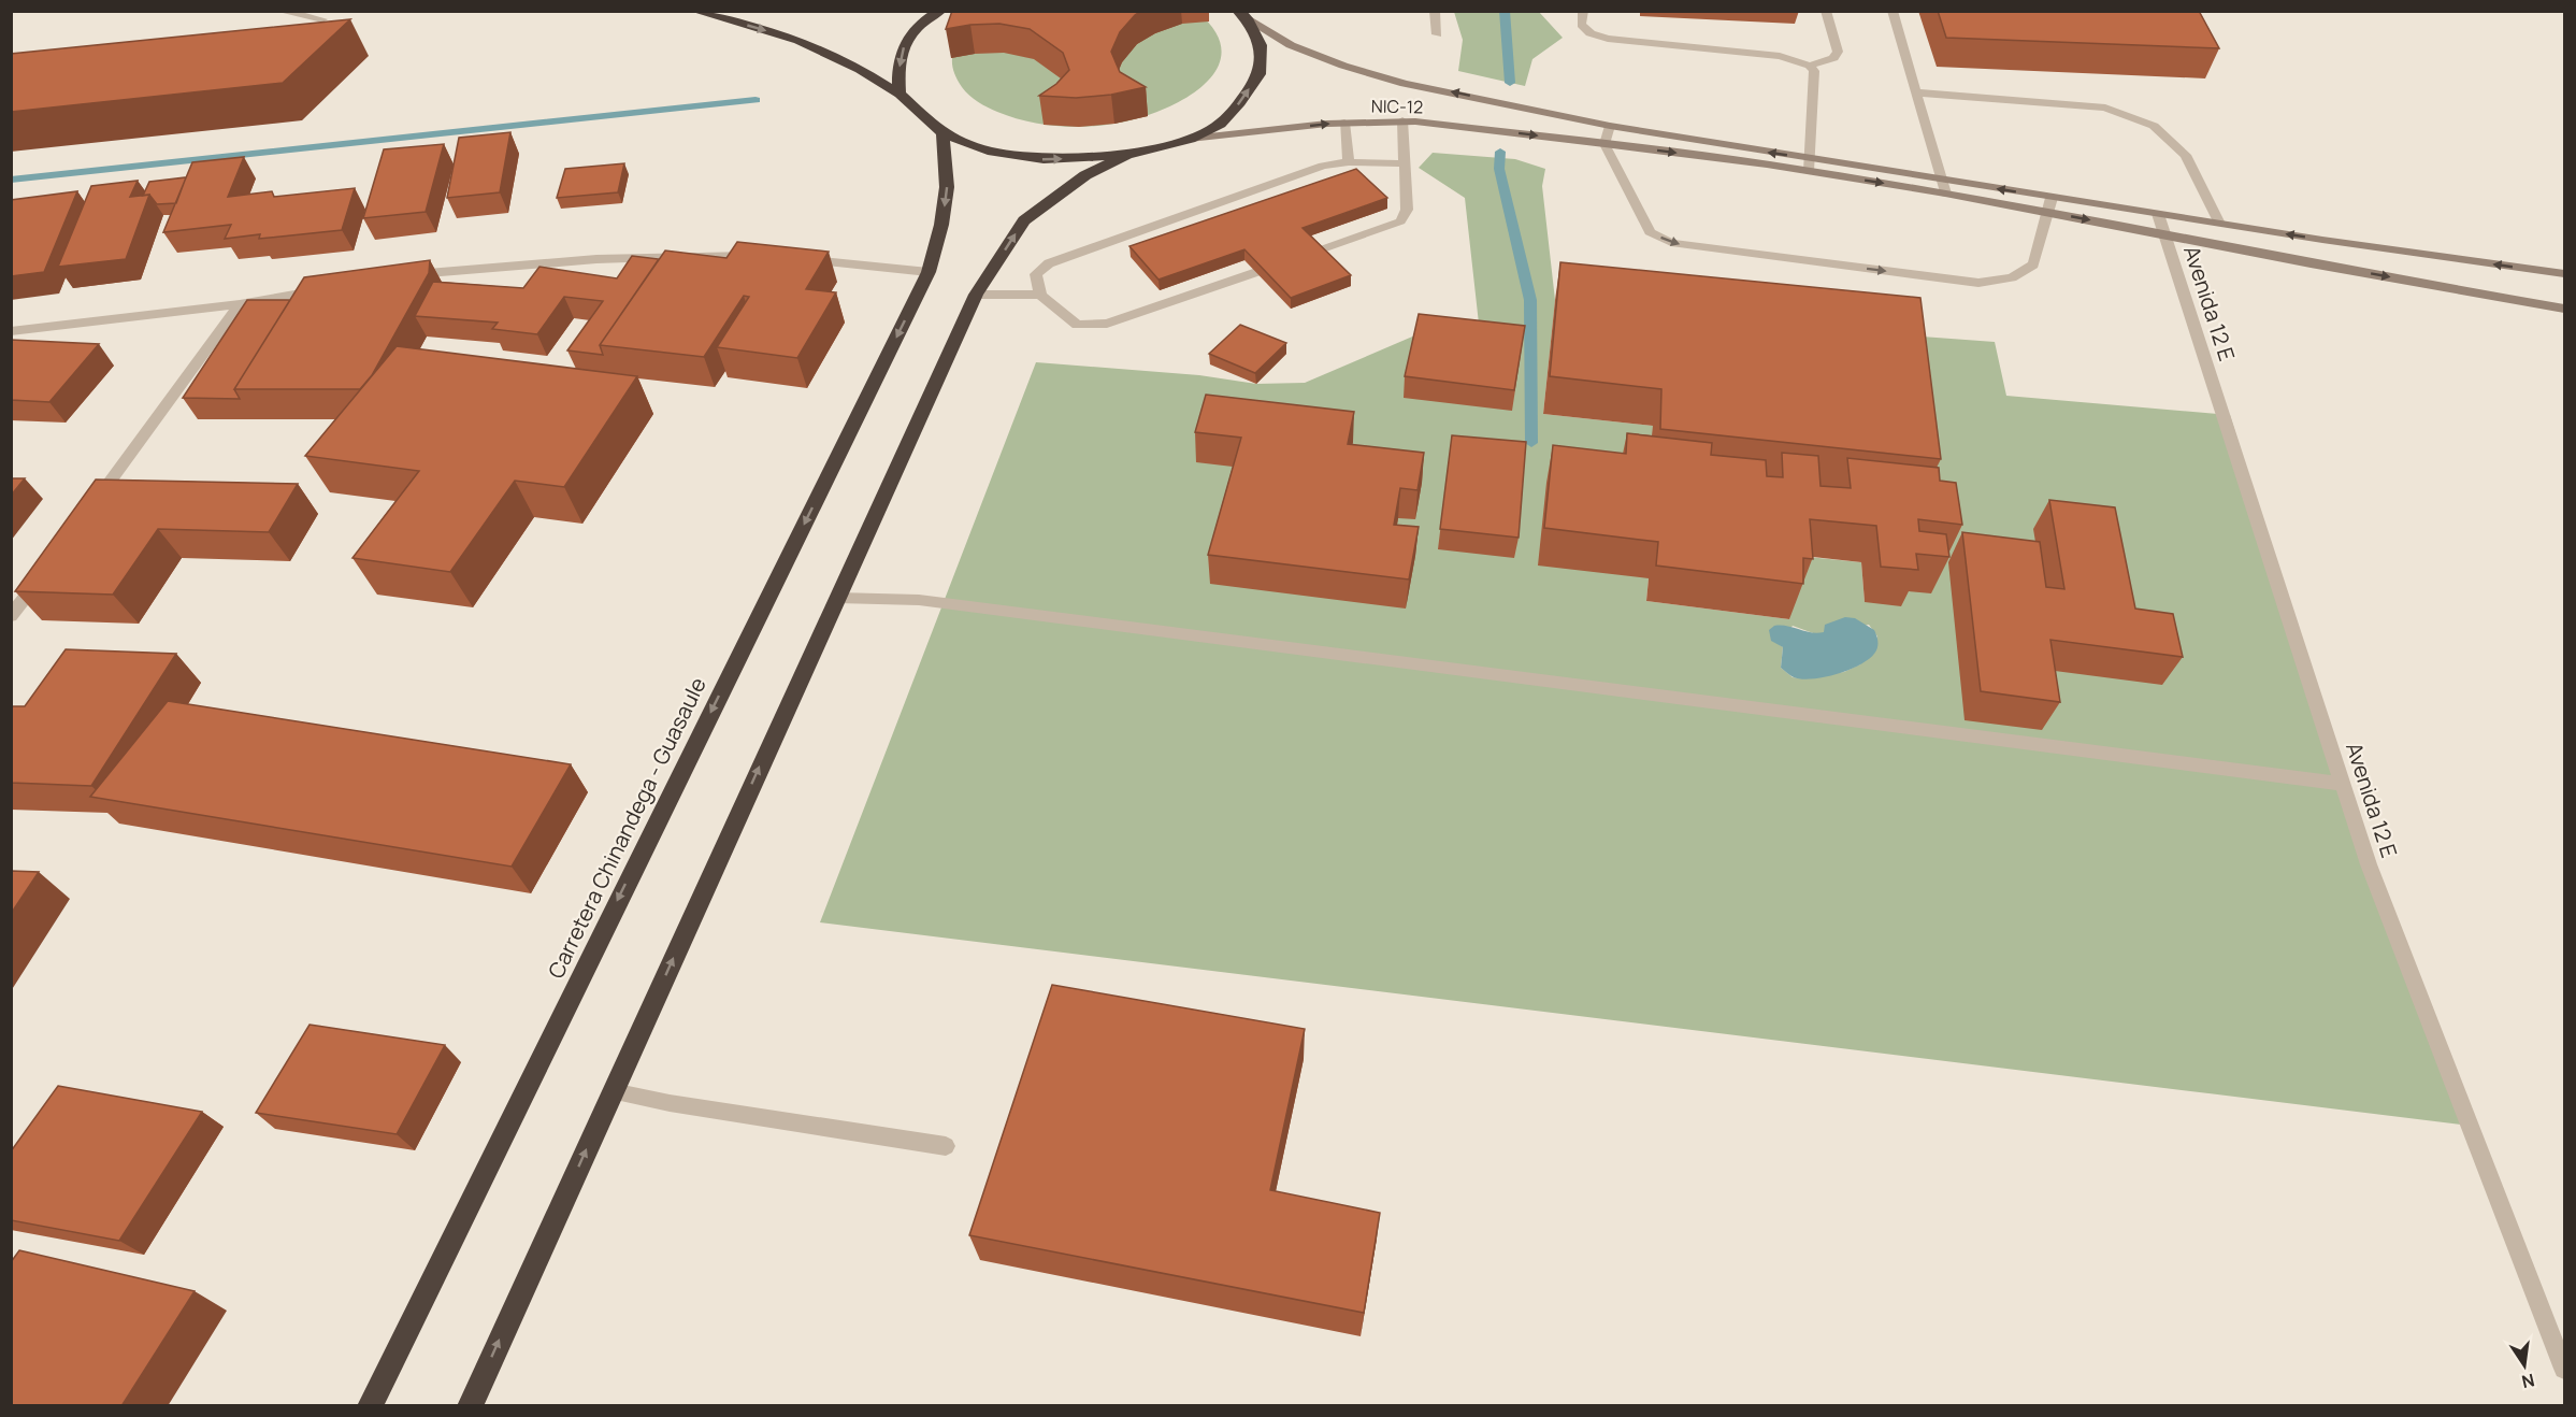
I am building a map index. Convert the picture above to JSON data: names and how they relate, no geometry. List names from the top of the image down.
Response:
{
  "streets": {
    "highway": ["Carretera Chinandega - Guasaule"],
    "street": ["NIC-12", "Avenida 12 E"]
  },
  "north": "bottom"
}
